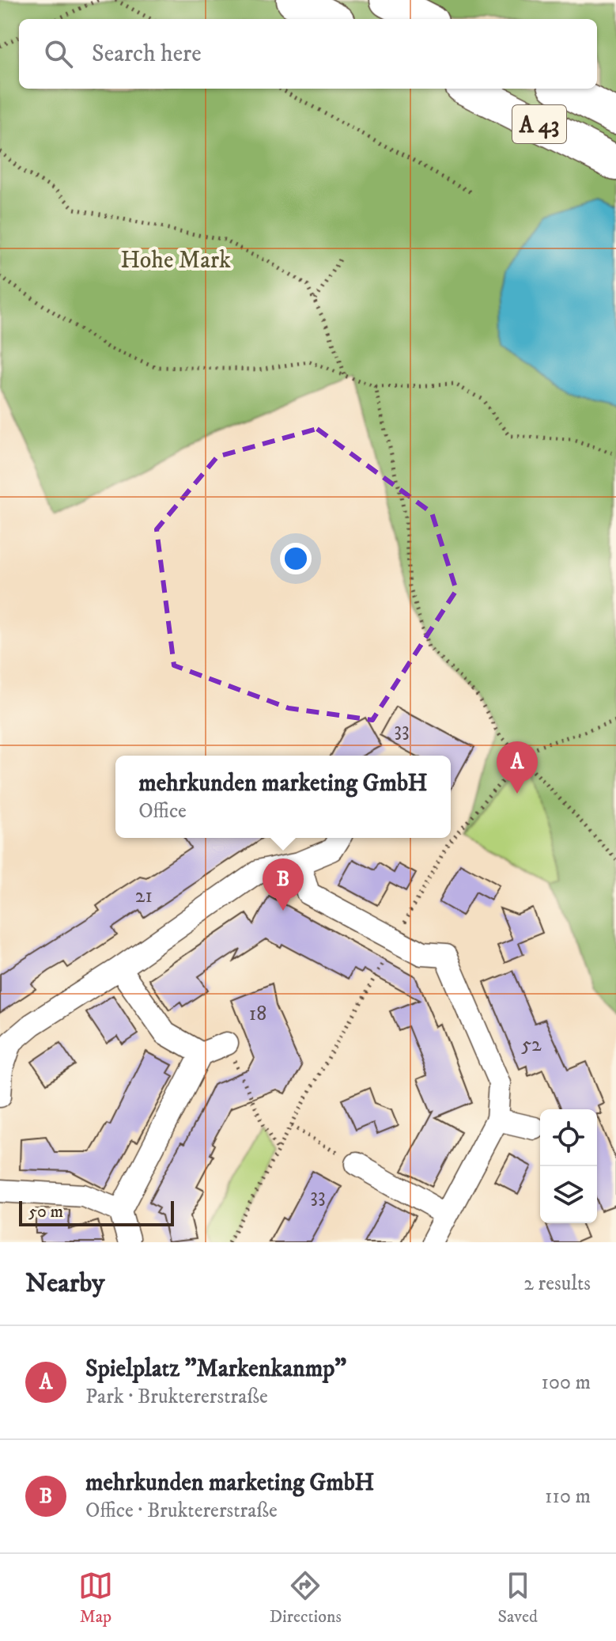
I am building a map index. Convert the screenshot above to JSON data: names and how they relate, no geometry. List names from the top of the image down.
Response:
{
  "streets": {
    "highway": ["A 43"]
  },
  "parks": ["Hohe Mark"],
  "house_numbers": [
    "33",
    "21",
    "18",
    "52",
    "33"
  ],
  "scale_bar": "50 m",
  "page": {
    "search": "Search here",
    "pins": ["A", "B"],
    "popup": ["mehrkunden marketing GmbH", "Office"],
    "scale": "50 m",
    "heading": ["Nearby", "2 results"],
    "list": [
      {
        "mark": "A",
        "name": "Spielplatz \"Markenkanmp\"",
        "note": "Park · Bruktererstraße",
        "value": "100 m"
      },
      {
        "mark": "B",
        "name": "mehrkunden marketing GmbH",
        "note": "Office · Bruktererstraße",
        "value": "110 m"
      }
    ],
    "nav": ["Map", "Directions", "Saved"]
  }
}
